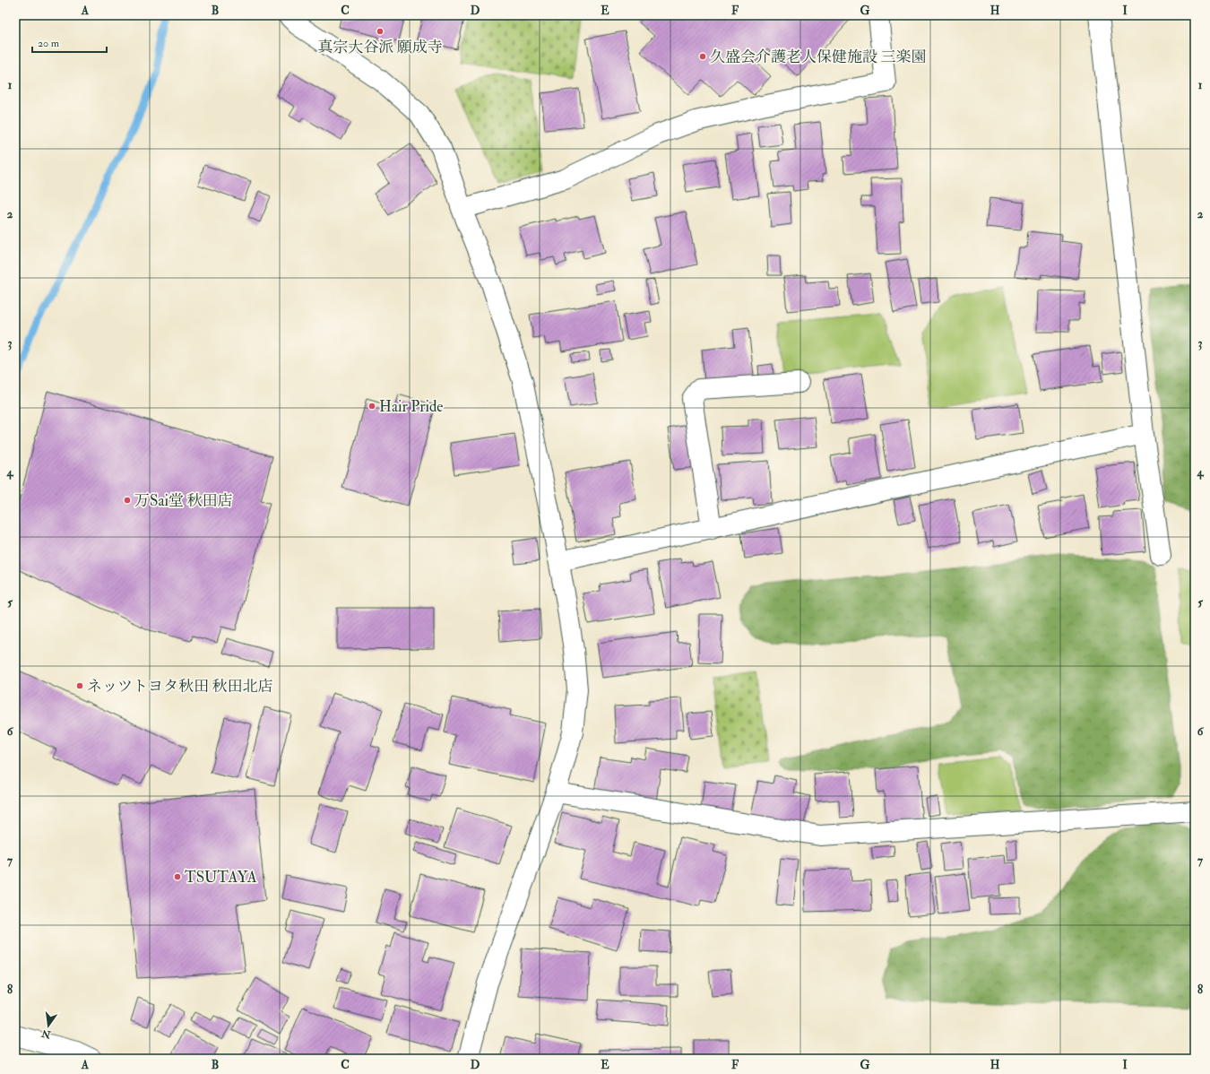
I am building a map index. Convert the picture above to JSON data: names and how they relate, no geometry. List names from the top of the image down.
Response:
{
  "places": [
    "真宗大谷派 願成寺",
    "久盛会介護老人保健施設 三楽園",
    "Hair Pride",
    "万Sai堂 秋田店",
    "ネッツトヨタ秋田 秋田北店",
    "TSUTAYA"
  ],
  "scale_bar": "20 m",
  "north": "bottom",
  "grid": {
    "columns": [
      "A",
      "B",
      "C",
      "D",
      "E",
      "F",
      "G",
      "H",
      "I"
    ],
    "rows": [
      "1",
      "2",
      "3",
      "4",
      "5",
      "6",
      "7",
      "8"
    ]
  }
}
